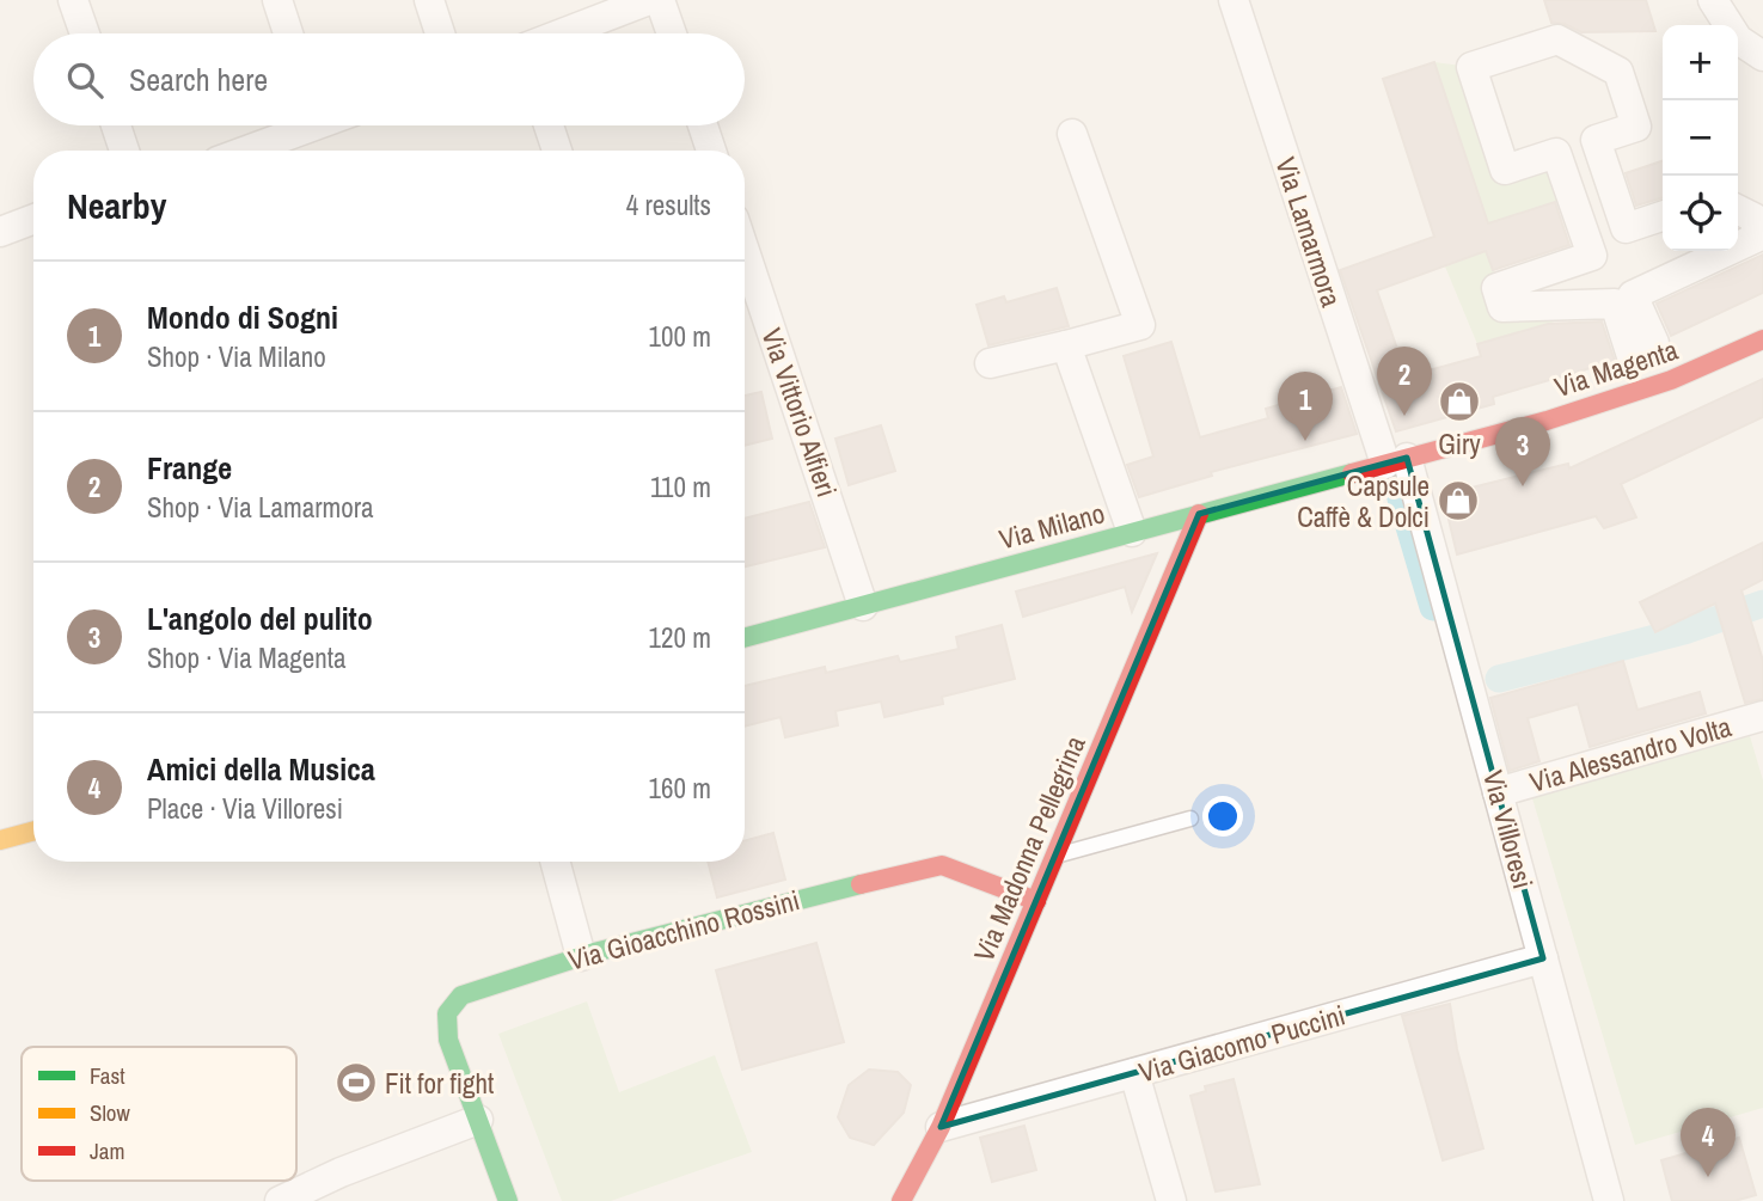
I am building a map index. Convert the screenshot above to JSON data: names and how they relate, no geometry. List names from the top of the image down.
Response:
{
  "streets": {
    "street": [
      "Via Lamarmora",
      "Via Magenta",
      "Via Vittorio Alfieri",
      "Via Milano",
      "Via Alessandro Volta",
      "Via Villoresi",
      "Via Madonna Pellegrina",
      "Via Gioacchino Rossini",
      "Via Giacomo Puccini"
    ]
  },
  "crossings": [
    ["Via Lamarmora", "Via Magenta"],
    ["Via Lamarmora", "Via Milano"],
    ["Via Lamarmora", "Via Villoresi"],
    ["Via Magenta", "Via Milano"],
    ["Via Magenta", "Via Villoresi"],
    ["Via Vittorio Alfieri", "Via Milano"],
    ["Via Milano", "Via Villoresi"],
    ["Via Milano", "Via Madonna Pellegrina"],
    ["Via Alessandro Volta", "Via Villoresi"],
    ["Via Villoresi", "Via Giacomo Puccini"],
    ["Via Madonna Pellegrina", "Via Gioacchino Rossini"],
    ["Via Madonna Pellegrina", "Via Giacomo Puccini"]
  ],
  "places": {
    "shop": ["Giry", "Capsule Caffè & Dolci"],
    "sports": ["Fit for fight"]
  },
  "legend": ["Fast", "Slow", "Jam"],
  "page": {
    "map_buttons": ["+", "−"],
    "search": "Search here",
    "heading": ["Nearby", "4 results"],
    "list": [
      {
        "mark": "1",
        "name": "Mondo di Sogni",
        "note": "Shop · Via Milano",
        "value": "100 m"
      },
      {
        "mark": "2",
        "name": "Frange",
        "note": "Shop · Via Lamarmora",
        "value": "110 m"
      },
      {
        "mark": "3",
        "name": "L'angolo del pulito",
        "note": "Shop · Via Magenta",
        "value": "120 m"
      },
      {
        "mark": "4",
        "name": "Amici della Musica",
        "note": "Place · Via Villoresi",
        "value": "160 m"
      }
    ],
    "pins": [
      "2",
      "1",
      "3",
      "4"
    ]
  }
}
